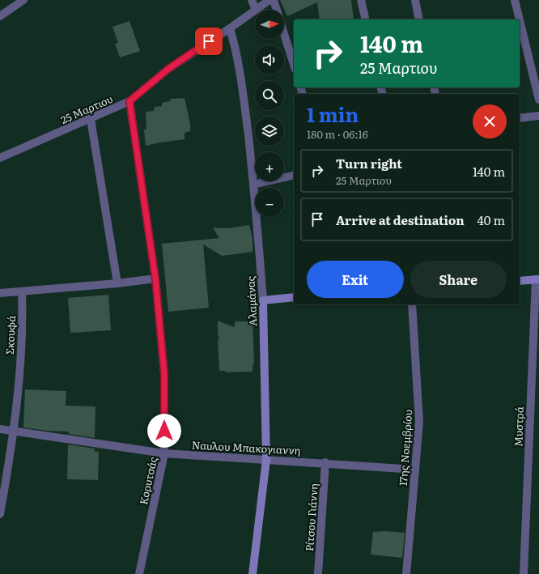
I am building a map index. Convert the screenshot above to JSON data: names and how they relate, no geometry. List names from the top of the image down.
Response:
{
  "streets": {
    "street": [
      "25 Μαρτιου",
      "Αλαμάνας",
      "Σκουφά",
      "Μυστρά",
      "Ναυλου Μπακογιαννη",
      "17ης Νοεμβρίου",
      "Κορυτσάς",
      "Ρίτσου Γιάννη"
    ]
  },
  "crossings": [
    ["25 Μαρτιου", "Αλαμάνας"],
    ["25 Μαρτιου", "Κορυτσάς"],
    ["Αλαμάνας", "Ναυλου Μπακογιαννη"],
    ["Σκουφά", "Ναυλου Μπακογιαννη"],
    ["Ναυλου Μπακογιαννη", "17ης Νοεμβρίου"],
    ["Ναυλου Μπακογιαννη", "Κορυτσάς"],
    ["Ναυλου Μπακογιαννη", "Ρίτσου Γιάννη"]
  ],
  "north": "right",
  "page": {
    "map_buttons": ["+", "−"],
    "turn": ["140 m", "25 Μαρτιου"],
    "heading": ["1 min", "180 m · 06:16"],
    "list": [
      {
        "name": "Turn right",
        "note": "25 Μαρτιου",
        "value": "140 m"
      },
      {
        "name": "Arrive at destination",
        "value": "40 m"
      }
    ],
    "buttons": ["Exit", "Share"]
  }
}
